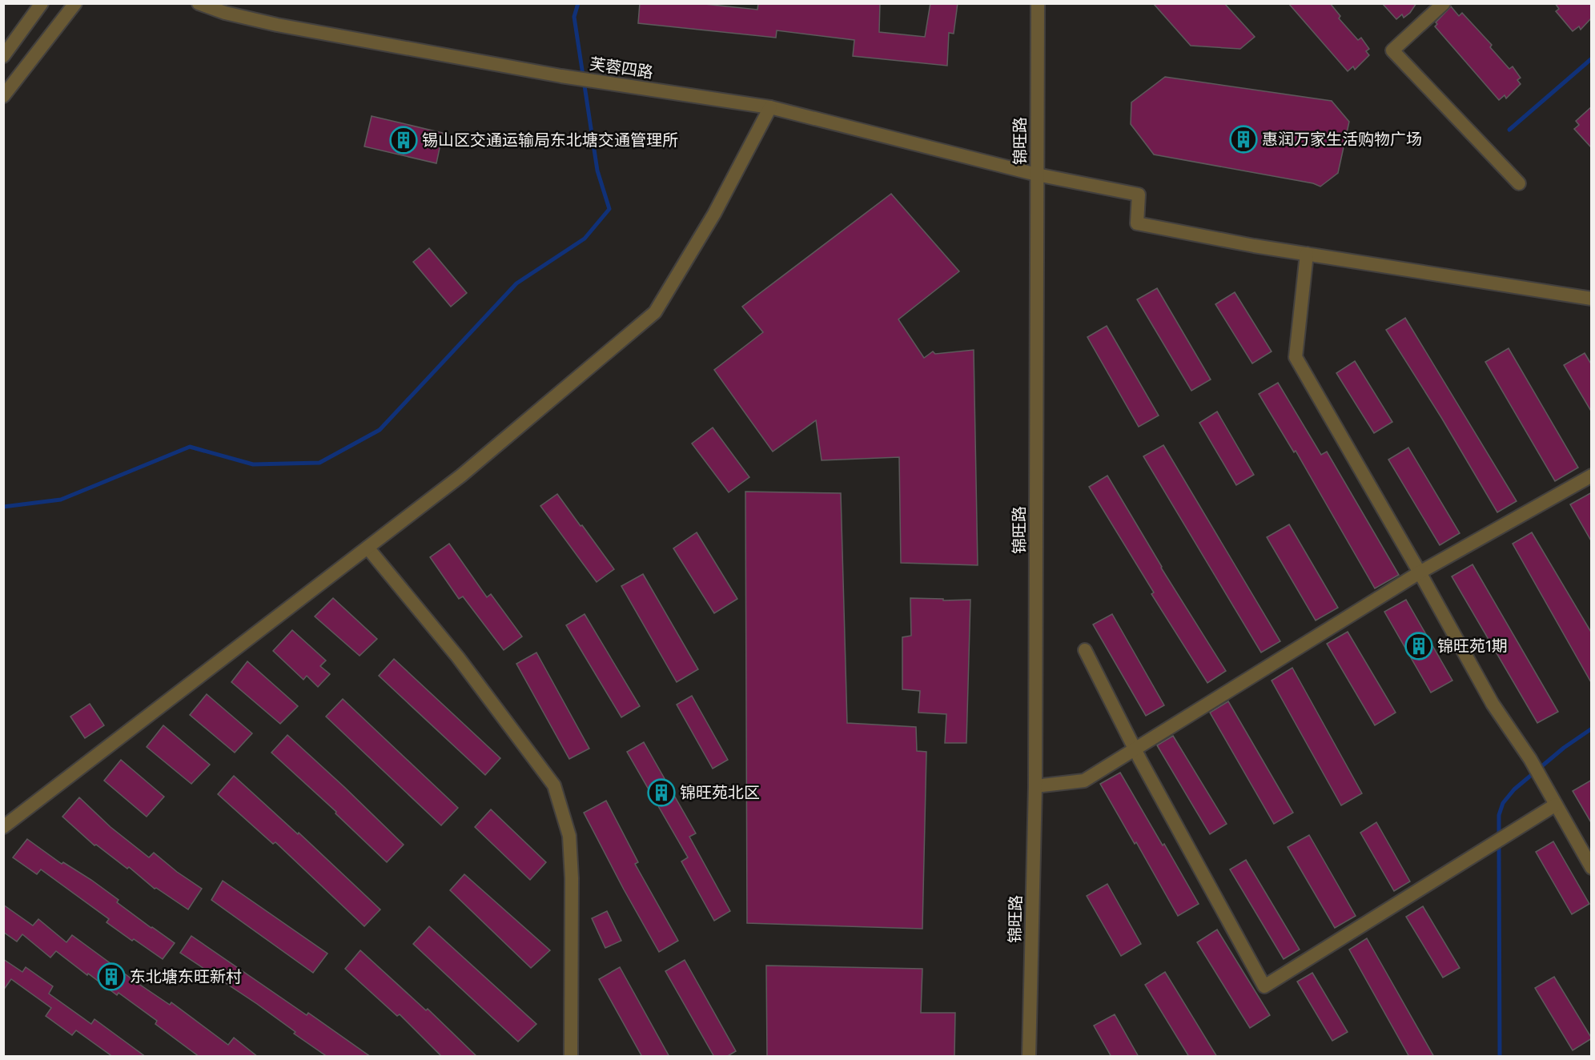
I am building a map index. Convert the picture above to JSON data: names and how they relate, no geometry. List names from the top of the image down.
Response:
{
  "streets": {
    "street": ["芙蓉四路", "锦旺路"]
  },
  "crossings": [
    ["芙蓉四路", "锦旺路"]
  ],
  "places": {
    "building": [
      "惠润万家生活购物广场",
      "锡山区交通运输局东北塘交通管理所",
      "锦旺苑1期",
      "锦旺苑北区",
      "东北塘东旺新村"
    ]
  }
}
